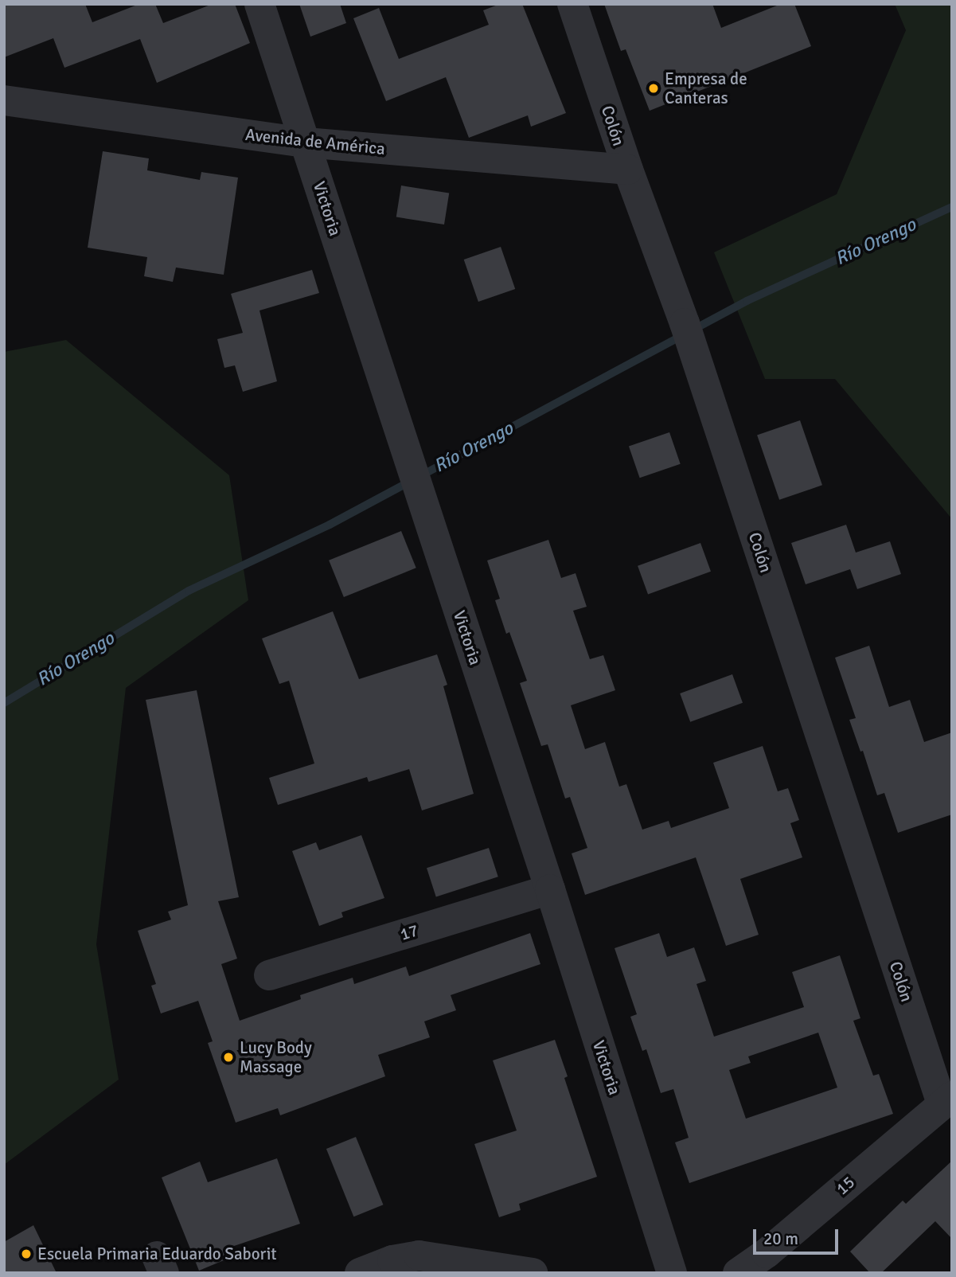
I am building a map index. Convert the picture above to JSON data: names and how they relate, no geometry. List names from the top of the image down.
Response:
{
  "streets": {
    "street": [
      "Colón",
      "Avenida de América",
      "Victoria",
      "17",
      "15"
    ]
  },
  "crossings": [
    ["Colón", "Avenida de América"],
    ["Colón", "15"],
    ["Avenida de América", "Victoria"],
    ["Victoria", "17"]
  ],
  "water": ["Río Orengo"],
  "places": ["Empresa de Canteras", "Lucy Body Massage", "Escuela Primaria Eduardo Saborit"],
  "scale_bar": "20 m"
}
